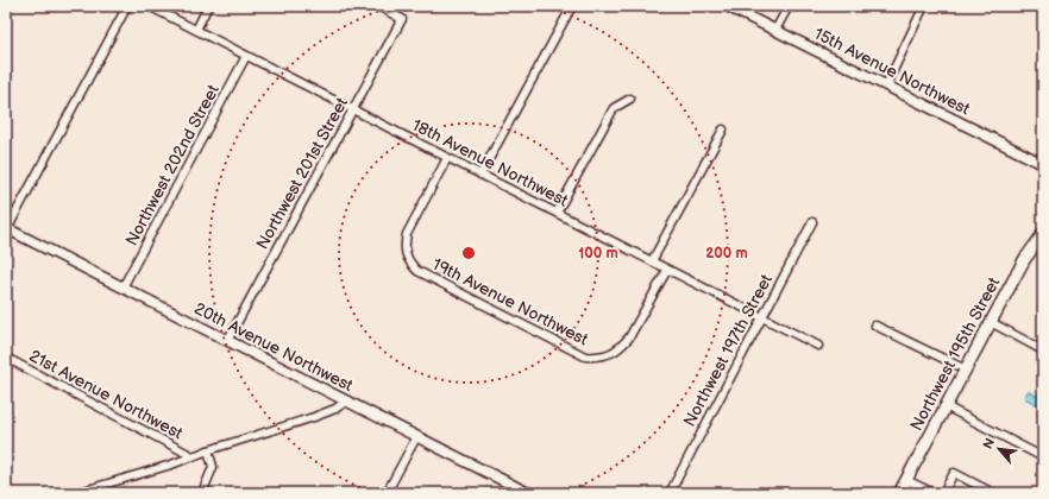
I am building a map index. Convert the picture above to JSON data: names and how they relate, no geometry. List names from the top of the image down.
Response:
{
  "streets": {
    "main road": ["Northwest 195th Street"],
    "street": [
      "15th Avenue Northwest",
      "18th Avenue Northwest",
      "Northwest 202nd Street",
      "Northwest 201st Street",
      "19th Avenue Northwest",
      "20th Avenue Northwest",
      "Northwest 197th Street",
      "21st Avenue Northwest"
    ]
  },
  "crossings": [
    ["18th Avenue Northwest", "Northwest 202nd Street"],
    ["18th Avenue Northwest", "Northwest 201st Street"],
    ["18th Avenue Northwest", "19th Avenue Northwest"],
    ["18th Avenue Northwest", "Northwest 197th Street"],
    ["Northwest 202nd Street", "20th Avenue Northwest"],
    ["Northwest 201st Street", "20th Avenue Northwest"]
  ],
  "north": "top left",
  "rings": ["100 m", "200 m"]
}
